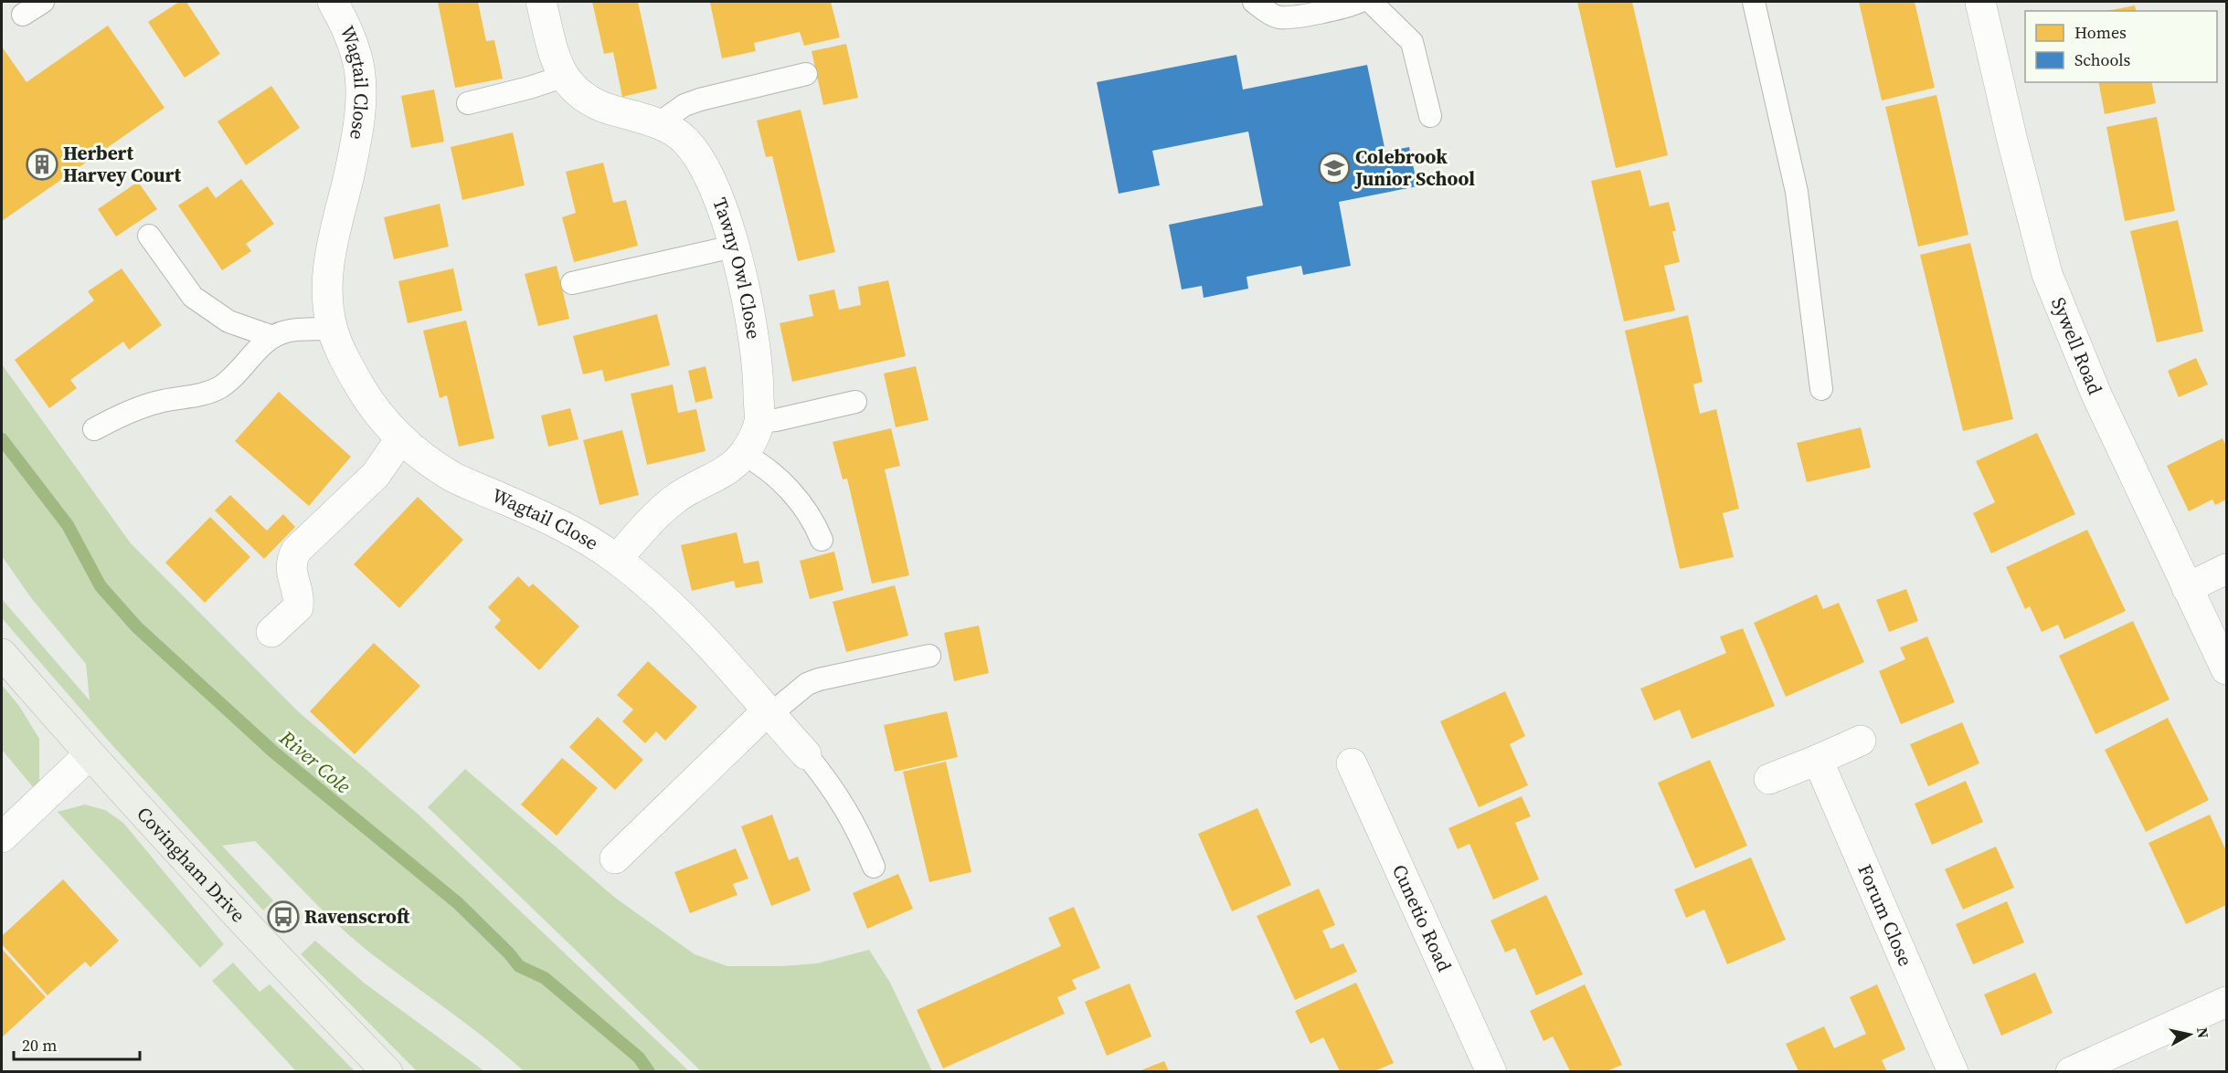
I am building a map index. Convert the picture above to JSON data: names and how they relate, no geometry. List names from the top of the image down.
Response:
{
  "streets": {
    "street": [
      "Wagtail Close",
      "Tawny Owl Close",
      "Sywell Road",
      "Covingham Drive",
      "Forum Close",
      "Cunetio Road"
    ]
  },
  "crossings": [
    ["Wagtail Close", "Tawny Owl Close"]
  ],
  "water": ["River Cole"],
  "places": {
    "building": ["Herbert Harvey Court"],
    "school or university": ["Colebrook Junior School"],
    "bus stop": ["Ravenscroft"]
  },
  "legend": ["Homes", "Schools"],
  "scale_bar": "20 m",
  "north": "right"
}
